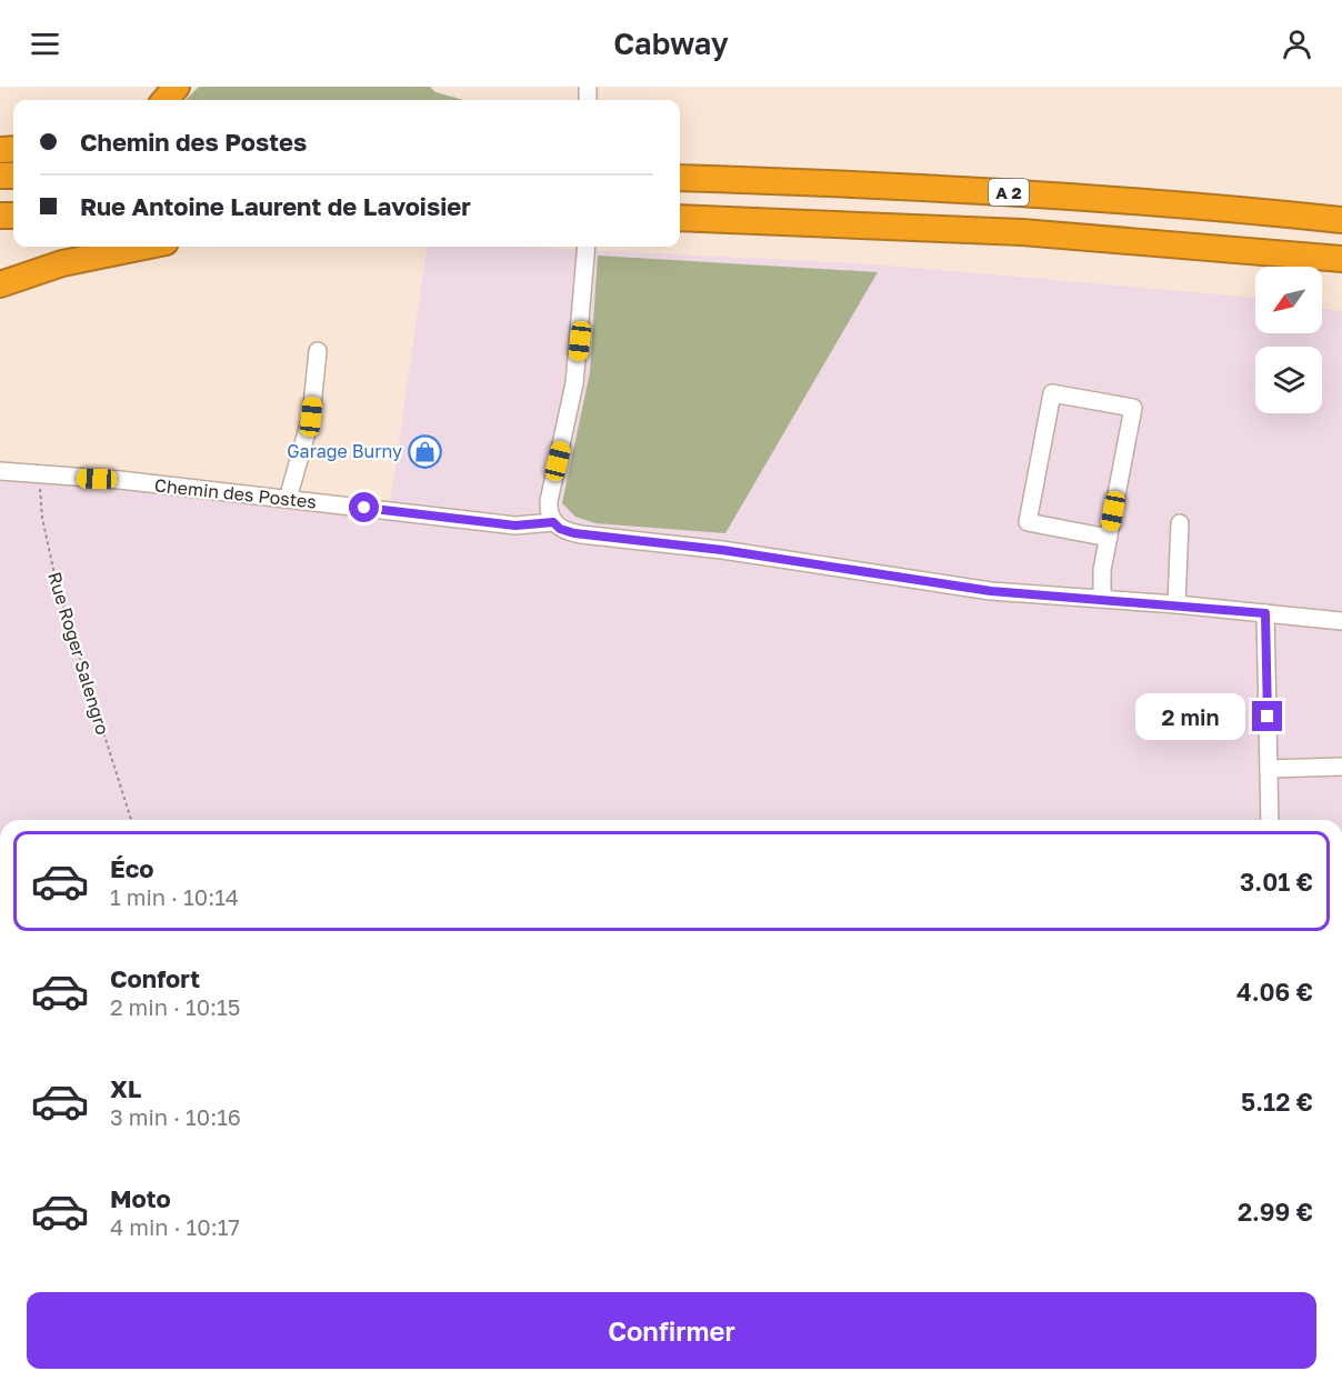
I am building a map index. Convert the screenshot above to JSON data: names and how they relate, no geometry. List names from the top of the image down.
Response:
{
  "streets": {
    "highway": ["A 2"],
    "street": ["Chemin des Postes"],
    "path": ["Rue Roger Salengro"]
  },
  "crossings": [
    ["Chemin des Postes", "Rue Roger Salengro"]
  ],
  "places": {
    "shop": ["Garage Burny"]
  },
  "north": "bottom left",
  "page": {
    "header": "Cabway",
    "banner": ["Chemin des Postes", "Rue Antoine Laurent de Lavoisier"],
    "bubble": "2 min",
    "list": [
      {
        "name": "Éco",
        "note": "1 min · 10:14",
        "value": "3.01 €"
      },
      {
        "name": "Confort",
        "note": "2 min · 10:15",
        "value": "4.06 €"
      },
      {
        "name": "XL",
        "note": "3 min · 10:16",
        "value": "5.12 €"
      },
      {
        "name": "Moto",
        "note": "4 min · 10:17",
        "value": "2.99 €"
      }
    ],
    "buttons": "Confirmer"
  }
}
